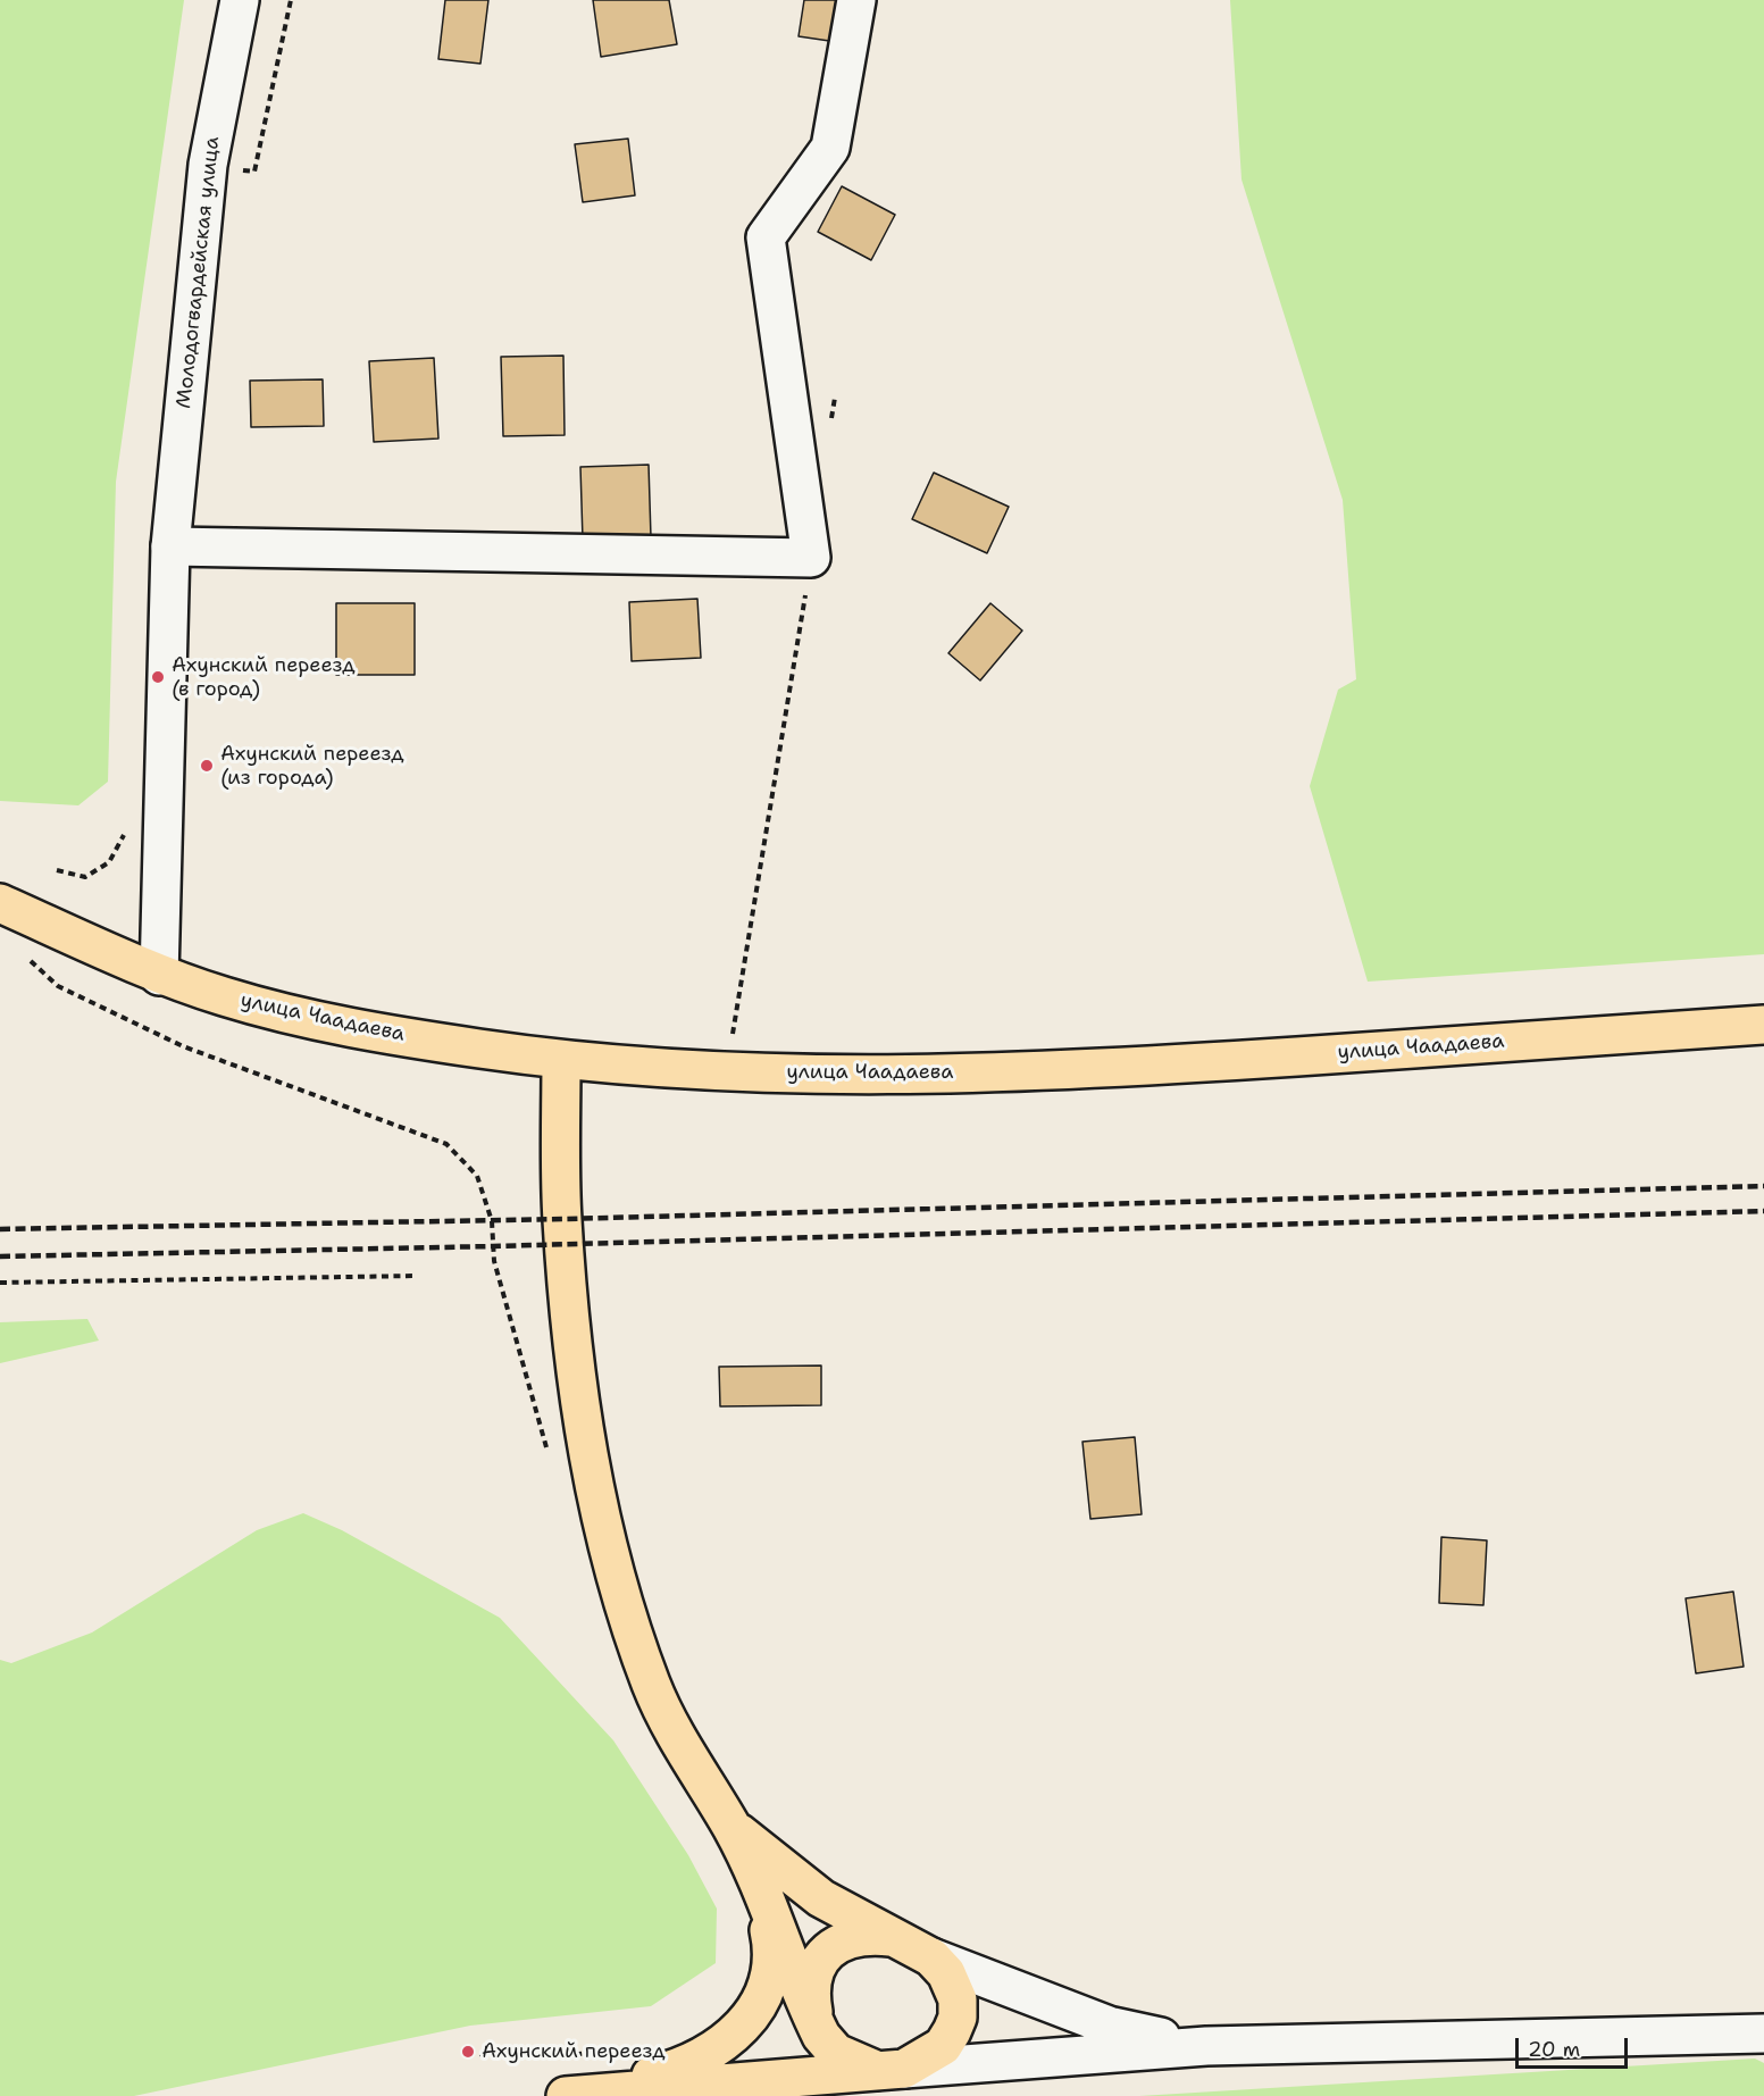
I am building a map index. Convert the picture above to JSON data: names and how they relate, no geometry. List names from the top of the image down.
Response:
{
  "streets": {
    "main road": ["улица Чаадаева"],
    "street": ["Молодогвардейская улица"]
  },
  "crossings": [
    ["Молодогвардейская улица", "улица Чаадаева"]
  ],
  "places": ["Ахунский переезд (в город)", "Ахунский переезд (из города)", "Ахунский переезд"],
  "scale_bar": "20 m"
}
